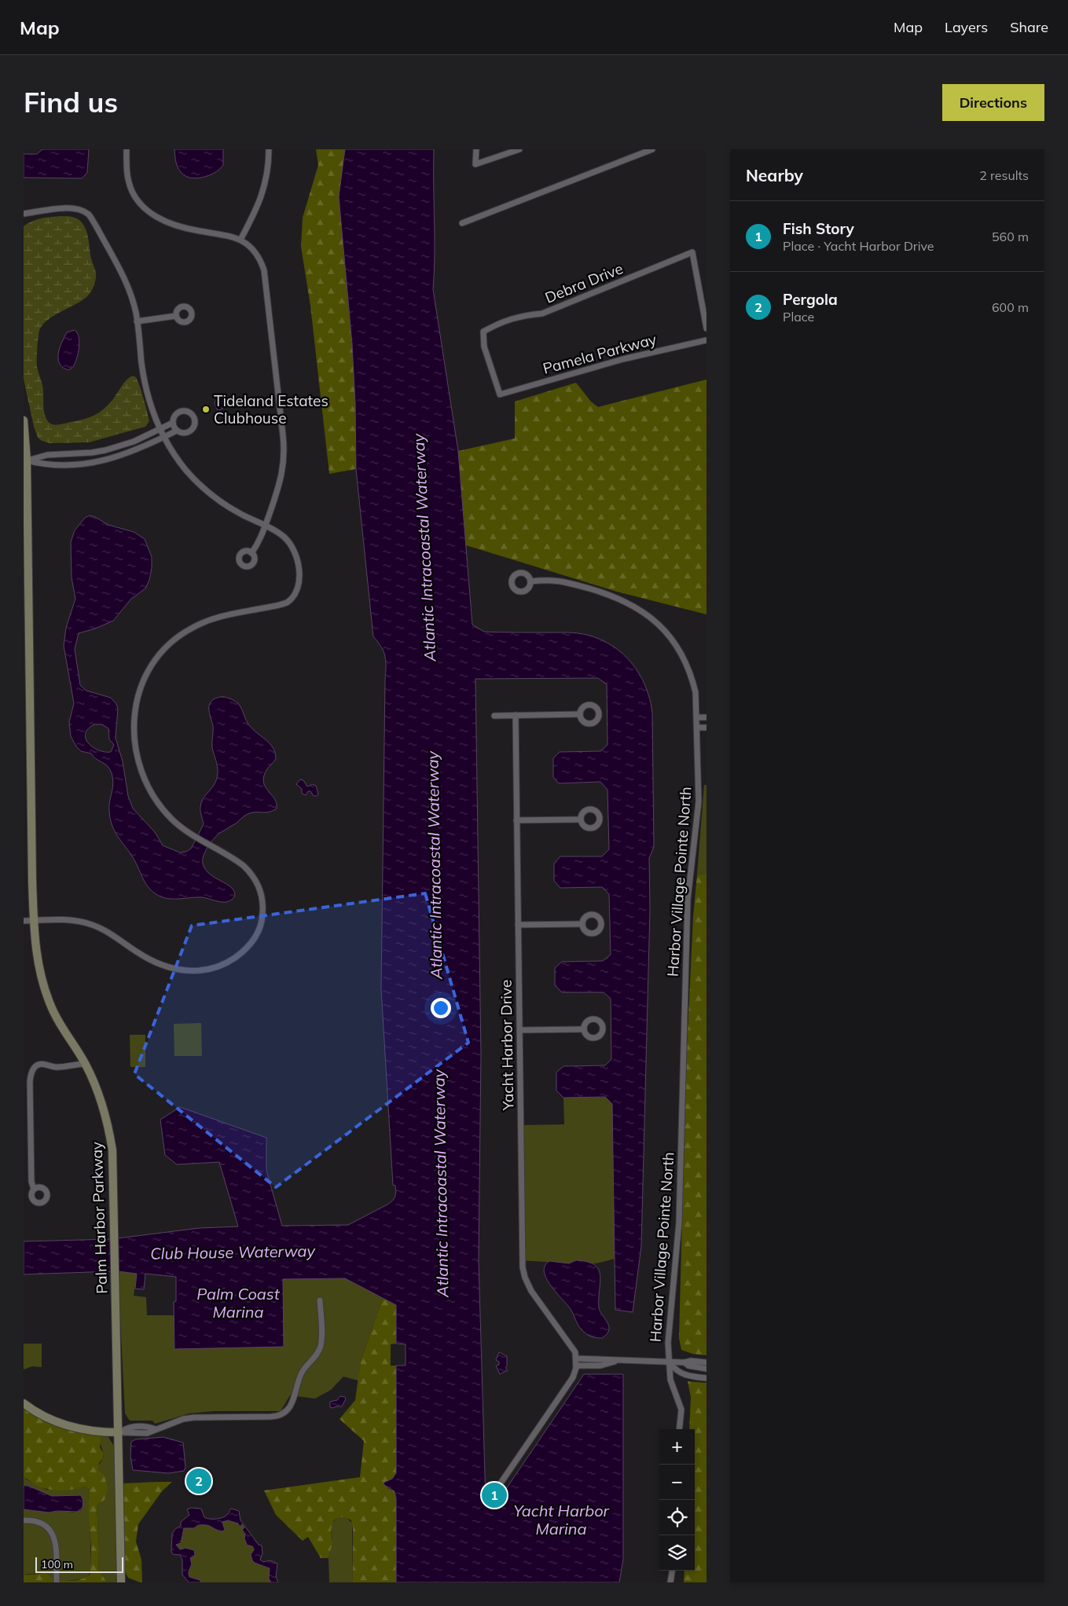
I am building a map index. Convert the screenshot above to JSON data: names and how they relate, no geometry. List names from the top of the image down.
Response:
{
  "streets": {
    "street": [
      "Debra Drive",
      "Pamela Parkway",
      "Harbor Village Pointe North",
      "Yacht Harbor Drive",
      "Palm Harbor Parkway"
    ]
  },
  "crossings": [
    ["Debra Drive", "Pamela Parkway"]
  ],
  "water": [
    "Atlantic Intracoastal Waterway",
    "Club House Waterway",
    "Palm Coast Marina",
    "Yacht Harbor Marina"
  ],
  "places": ["Tideland Estates Clubhouse"],
  "scale_bar": "100 m",
  "page": {
    "header": "Map",
    "nav": ["Map", "Layers", "Share"],
    "buttons": "Directions",
    "title": "Find us",
    "heading": ["Nearby", "2 results"],
    "list": [
      {
        "mark": "1",
        "name": "Fish Story",
        "note": "Place · Yacht Harbor Drive",
        "value": "560 m"
      },
      {
        "mark": "2",
        "name": "Pergola",
        "note": "Place",
        "value": "600 m"
      }
    ],
    "map_buttons": ["+", "−"],
    "pins": ["2", "1"],
    "scale": "100 m"
  }
}
